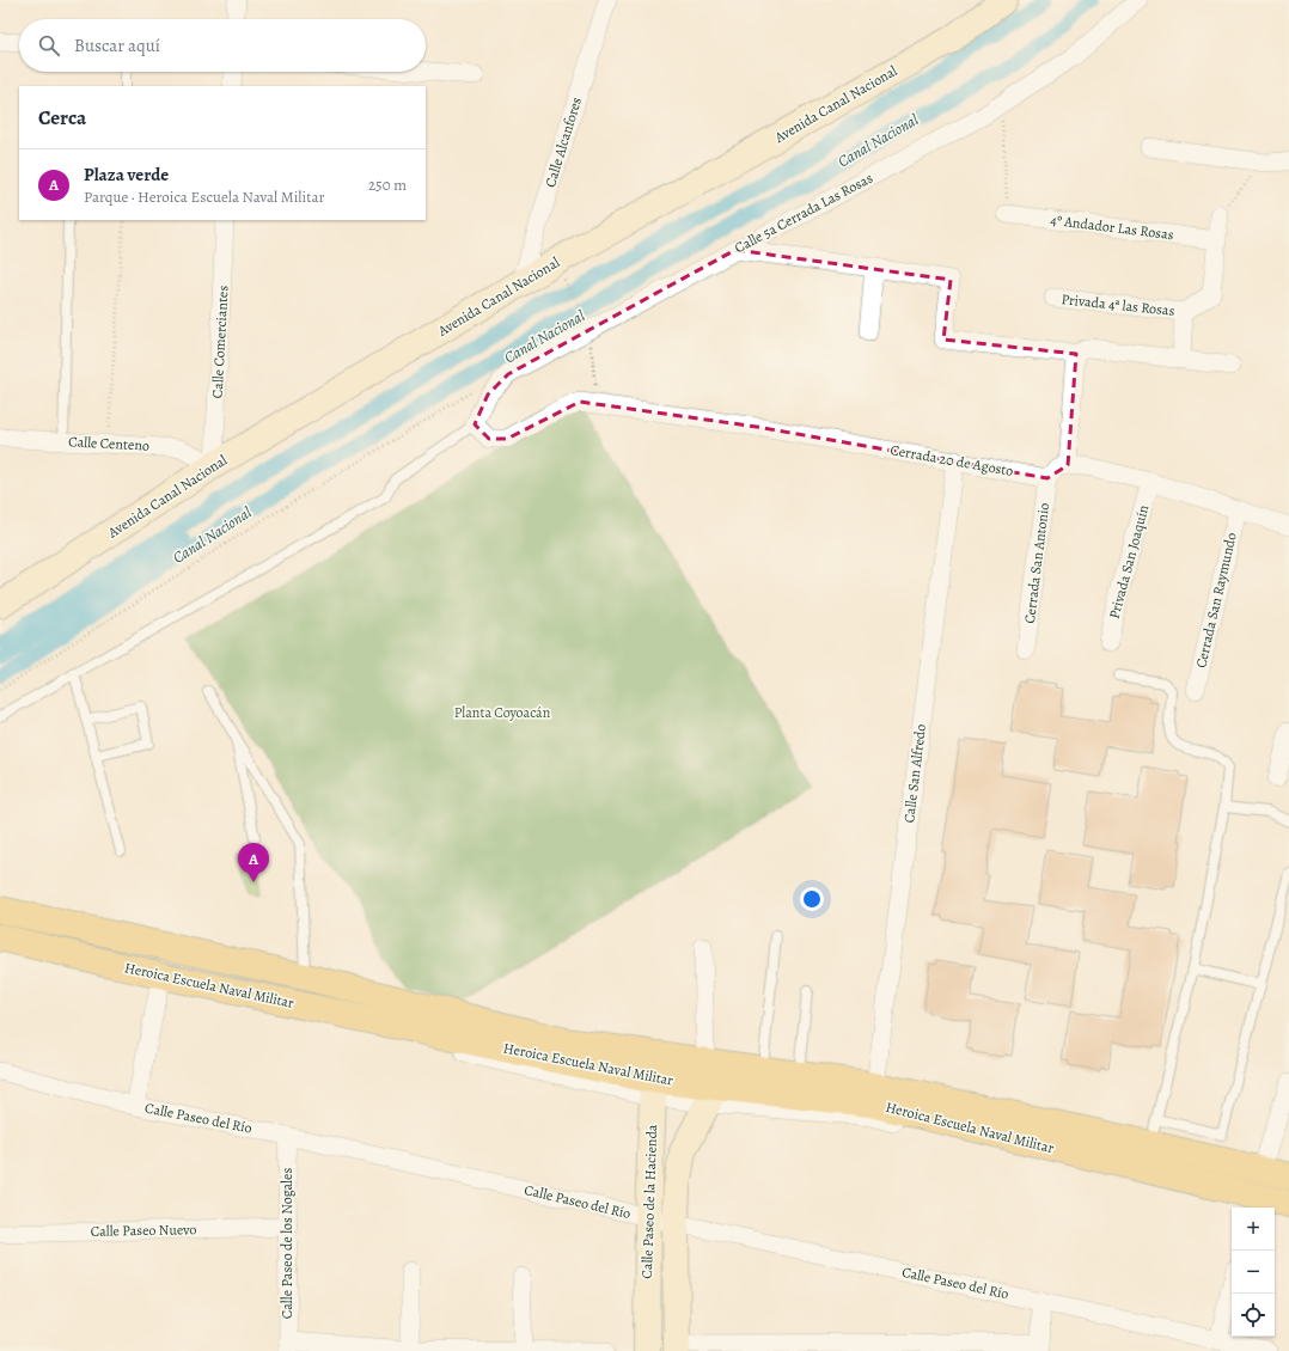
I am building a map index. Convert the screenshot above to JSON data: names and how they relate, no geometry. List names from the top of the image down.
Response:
{
  "streets": {
    "main road": ["Heroica Escuela Naval Militar"],
    "street": [
      "Avenida Canal Nacional",
      "Calle Alcanfores",
      "Calle 5a Cerrada Las Rosas",
      "4º Andador Las Rosas",
      "Privada 4ª las Rosas",
      "Calle Comerciantes",
      "Calle Centeno",
      "Cerrada 20 de Agosto",
      "Privada San Joaquín",
      "Cerrada San Antonio",
      "Cerrada San Raymundo",
      "Calle San Alfredo",
      "Calle Paseo del Río",
      "Calle Paseo de la Hacienda",
      "Calle Paseo Nuevo",
      "Calle Paseo de los Nogales"
    ]
  },
  "crossings": [
    ["Avenida Canal Nacional", "Calle Alcanfores"],
    ["Avenida Canal Nacional", "Calle Comerciantes"],
    ["Avenida Canal Nacional", "Calle Centeno"],
    ["Calle 5a Cerrada Las Rosas", "Cerrada 20 de Agosto"],
    ["Calle Comerciantes", "Calle Centeno"],
    ["Cerrada 20 de Agosto", "Cerrada San Antonio"],
    ["Cerrada 20 de Agosto", "Calle San Alfredo"],
    ["Calle San Alfredo", "Heroica Escuela Naval Militar"],
    ["Heroica Escuela Naval Militar", "Calle Paseo de la Hacienda"],
    ["Calle Paseo del Río", "Calle Paseo de la Hacienda"],
    ["Calle Paseo del Río", "Calle Paseo de los Nogales"],
    ["Calle Paseo Nuevo", "Calle Paseo de los Nogales"]
  ],
  "water": ["Canal Nacional"],
  "parks": ["Planta Coyoacán"],
  "page": {
    "search": "Buscar aquí",
    "heading": "Cerca",
    "list": [
      {
        "mark": "A",
        "name": "Plaza verde",
        "note": "Parque · Heroica Escuela Naval Militar",
        "value": "250 m"
      }
    ],
    "pins": "A",
    "map_buttons": ["+", "−"]
  }
}
